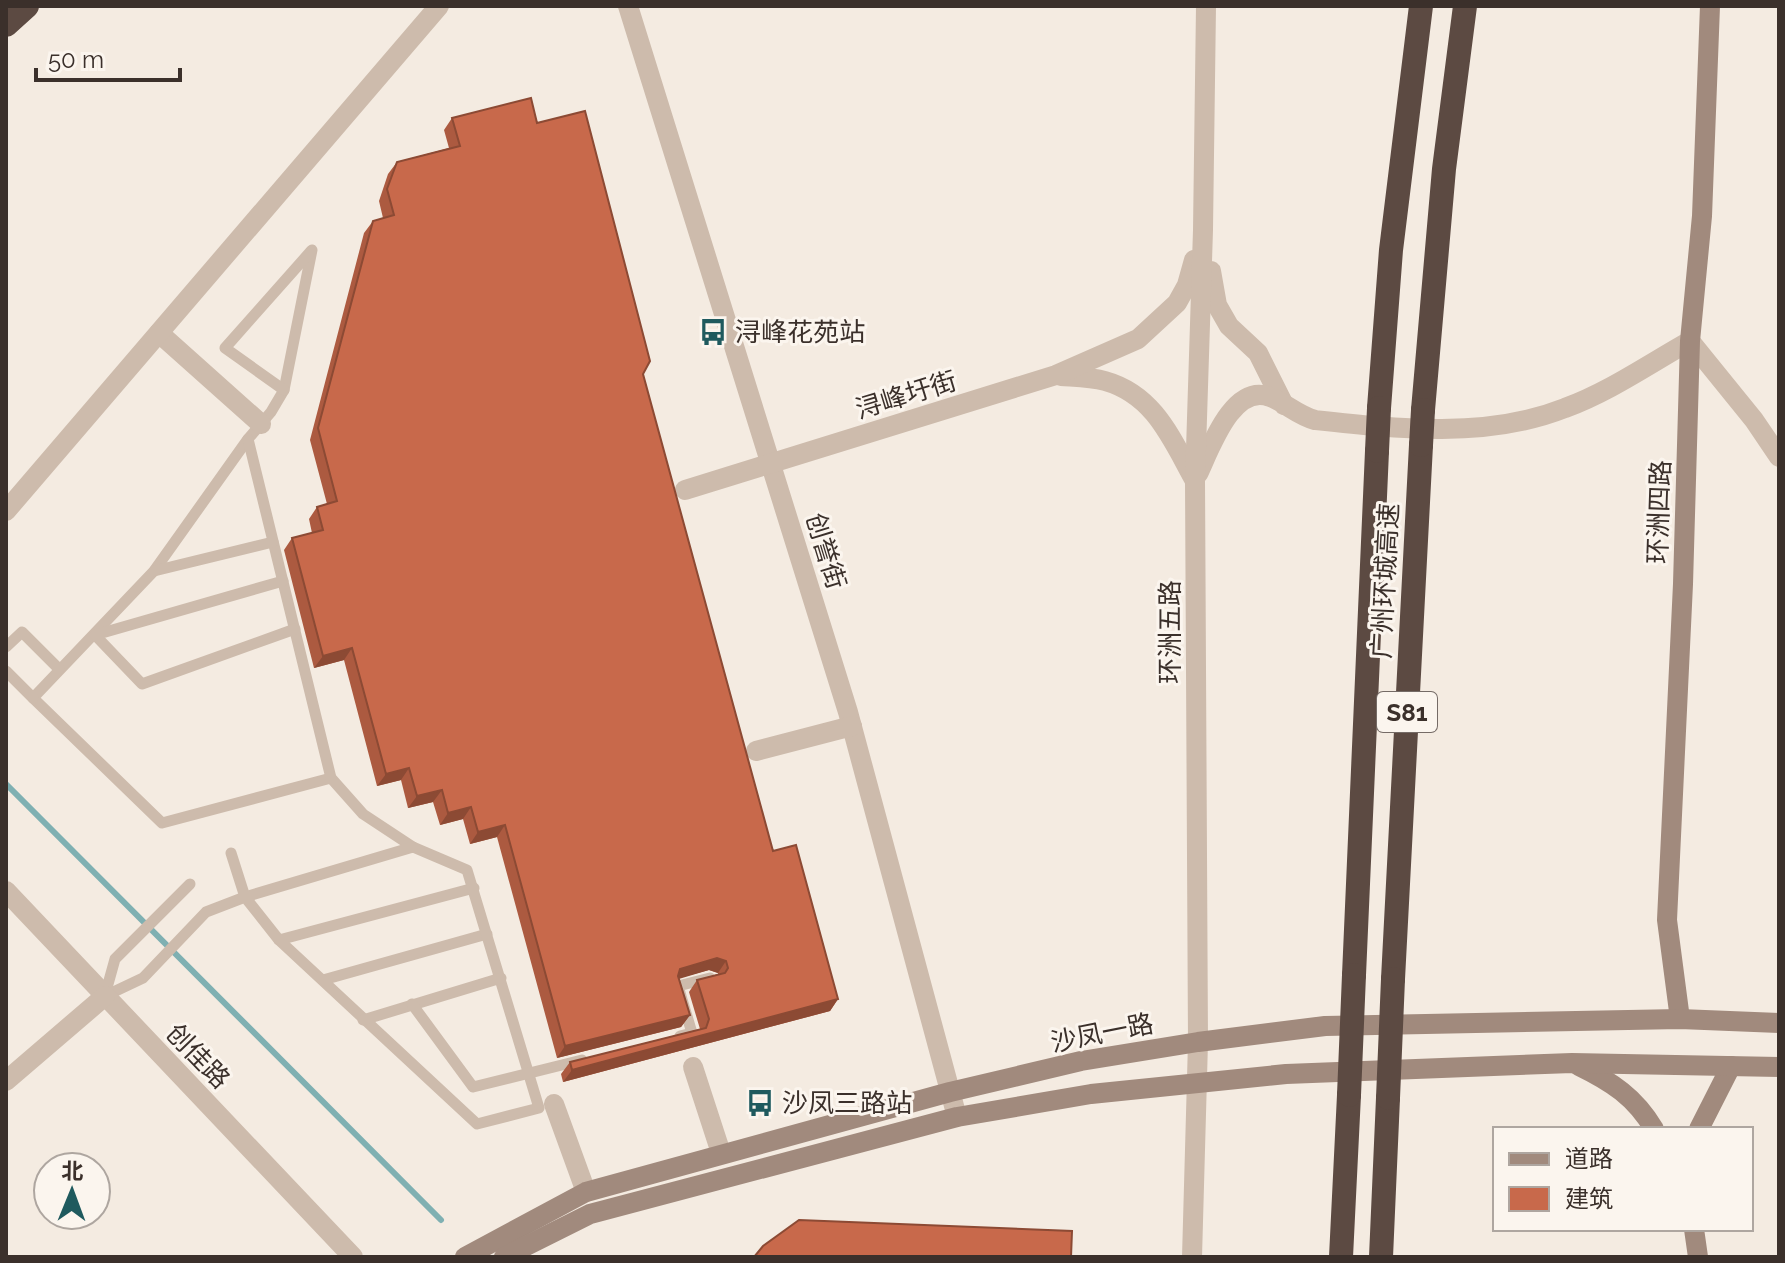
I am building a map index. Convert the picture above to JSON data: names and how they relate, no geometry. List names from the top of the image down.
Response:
{
  "streets": {
    "highway": ["广州环城高速", "S81"],
    "street": [
      "浔峰圩街",
      "环洲四路",
      "创誉街",
      "环洲五路",
      "沙凤一路",
      "创佳路"
    ]
  },
  "crossings": [
    ["浔峰圩街", "创誉街"],
    ["浔峰圩街", "环洲五路"],
    ["环洲四路", "沙凤一路"],
    ["创誉街", "沙凤一路"],
    ["环洲五路", "沙凤一路"]
  ],
  "places": {
    "bus stop": ["浔峰花苑站", "沙凤三路站"]
  },
  "legend": ["道路", "建筑"],
  "scale_bar": "50 m",
  "north": "top"
}
